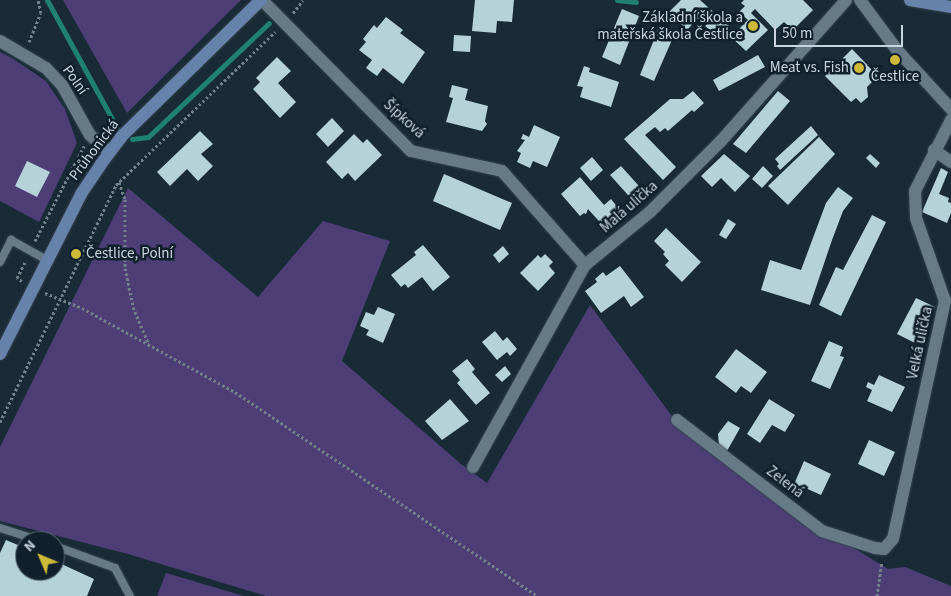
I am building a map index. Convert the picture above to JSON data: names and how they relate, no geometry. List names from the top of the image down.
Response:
{
  "streets": {
    "street": [
      "Polní",
      "Šípková",
      "Průhonická",
      "Malá ulička",
      "Velká ulička",
      "Zelená"
    ]
  },
  "crossings": [
    ["Polní", "Průhonická"],
    ["Šípková", "Průhonická"],
    ["Šípková", "Malá ulička"],
    ["Velká ulička", "Zelená"]
  ],
  "places": [
    "Základní škola a mateřská škola Čestlice",
    "Čestlice",
    "Meat vs. Fish",
    "Čestlice, Polní"
  ],
  "scale_bar": "50 m",
  "north": "top left"
}
